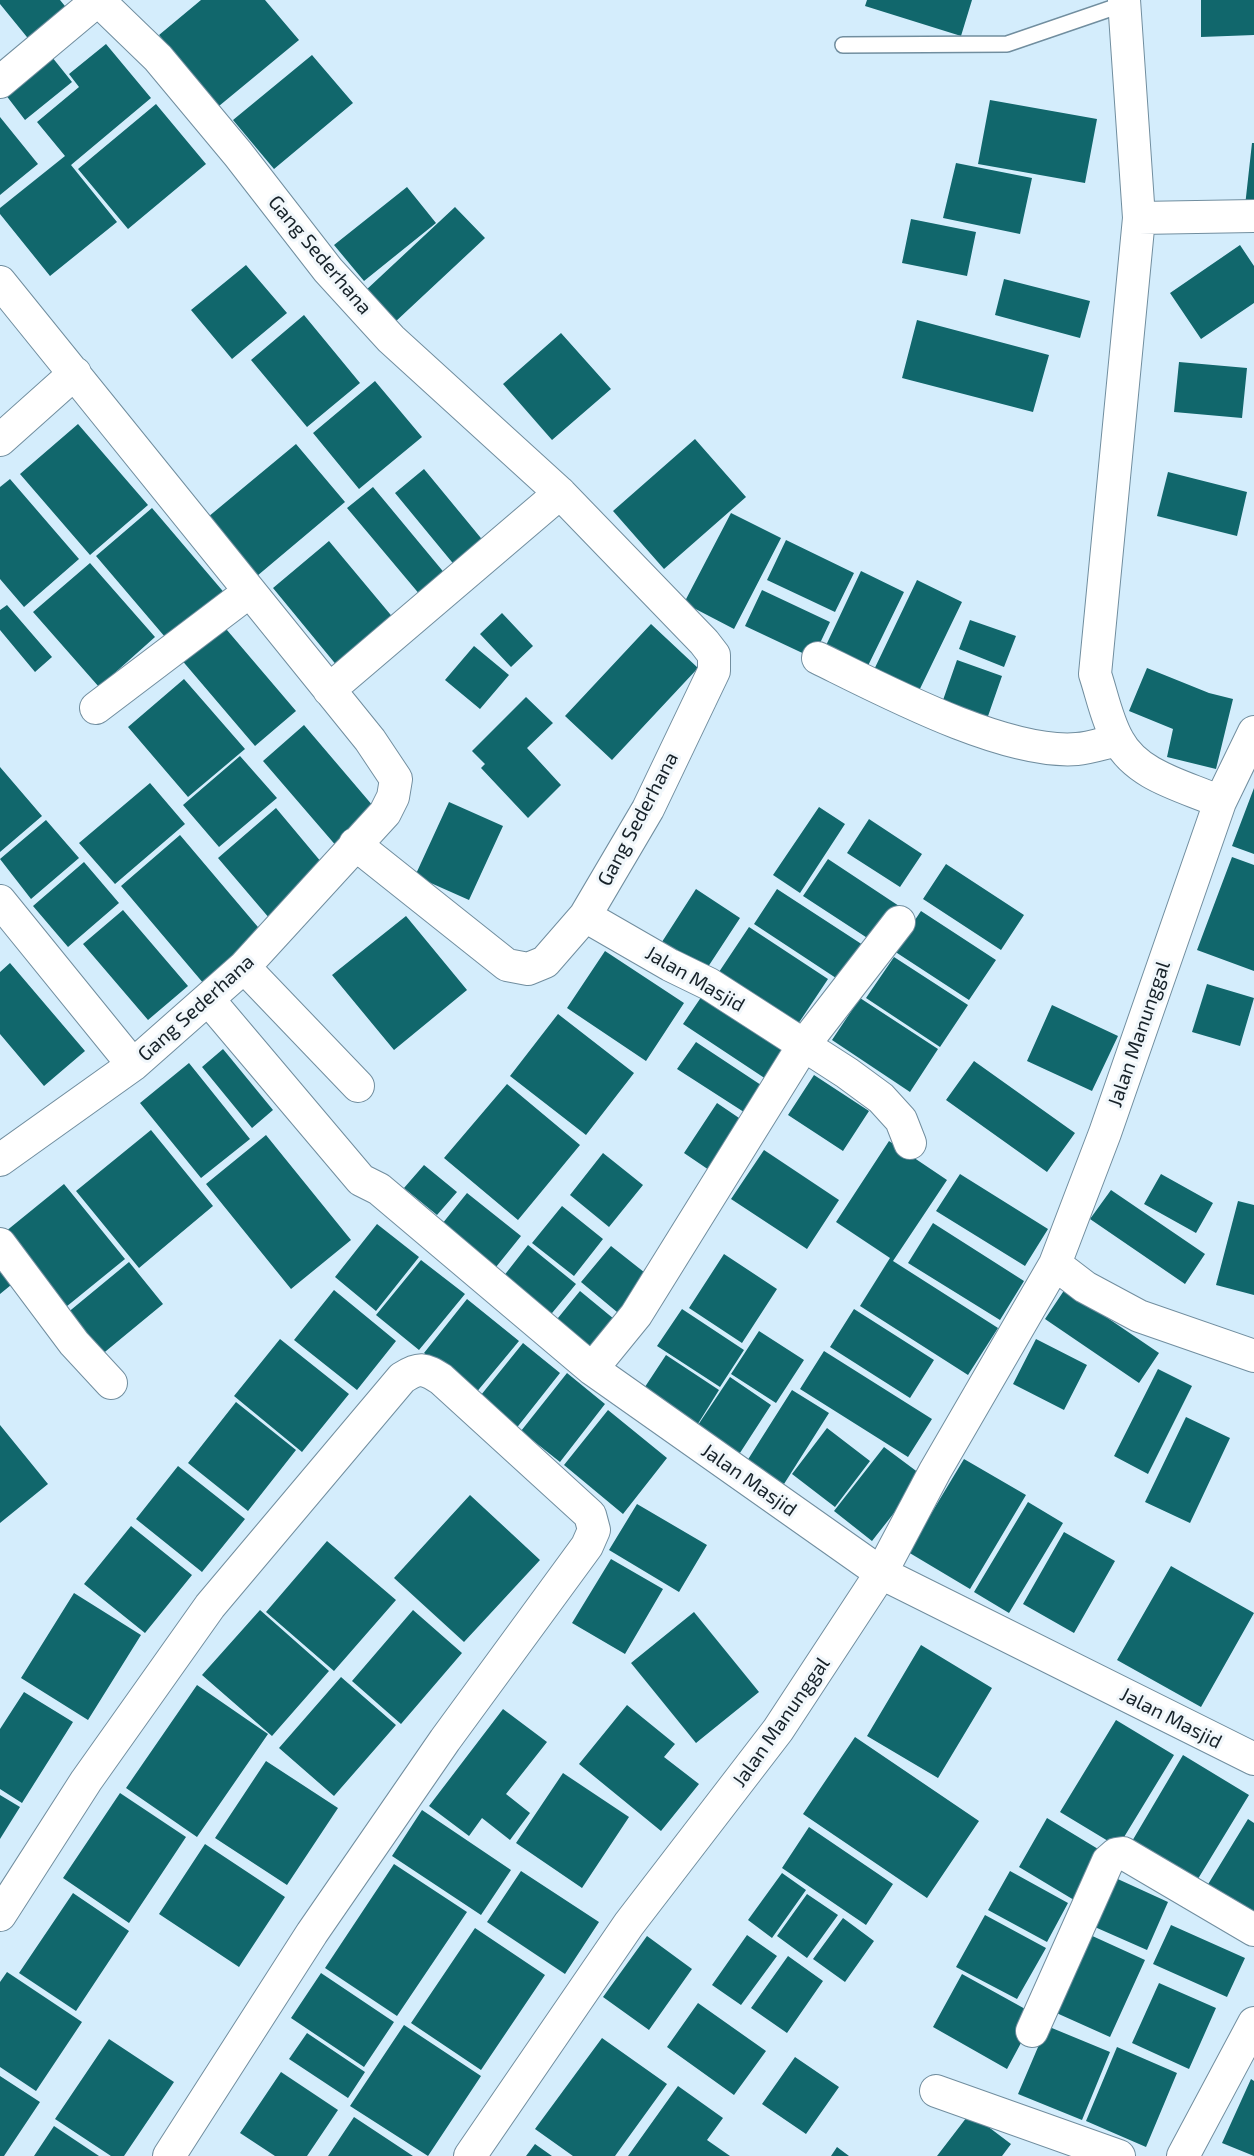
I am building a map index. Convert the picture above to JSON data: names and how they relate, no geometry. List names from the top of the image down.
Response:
{
  "streets": {
    "street": ["Gang Sederhana", "Jalan Masjid", "Jalan Manunggal"]
  },
  "crossings": [
    ["Gang Sederhana", "Jalan Masjid"],
    ["Jalan Masjid", "Jalan Manunggal"]
  ]
}
